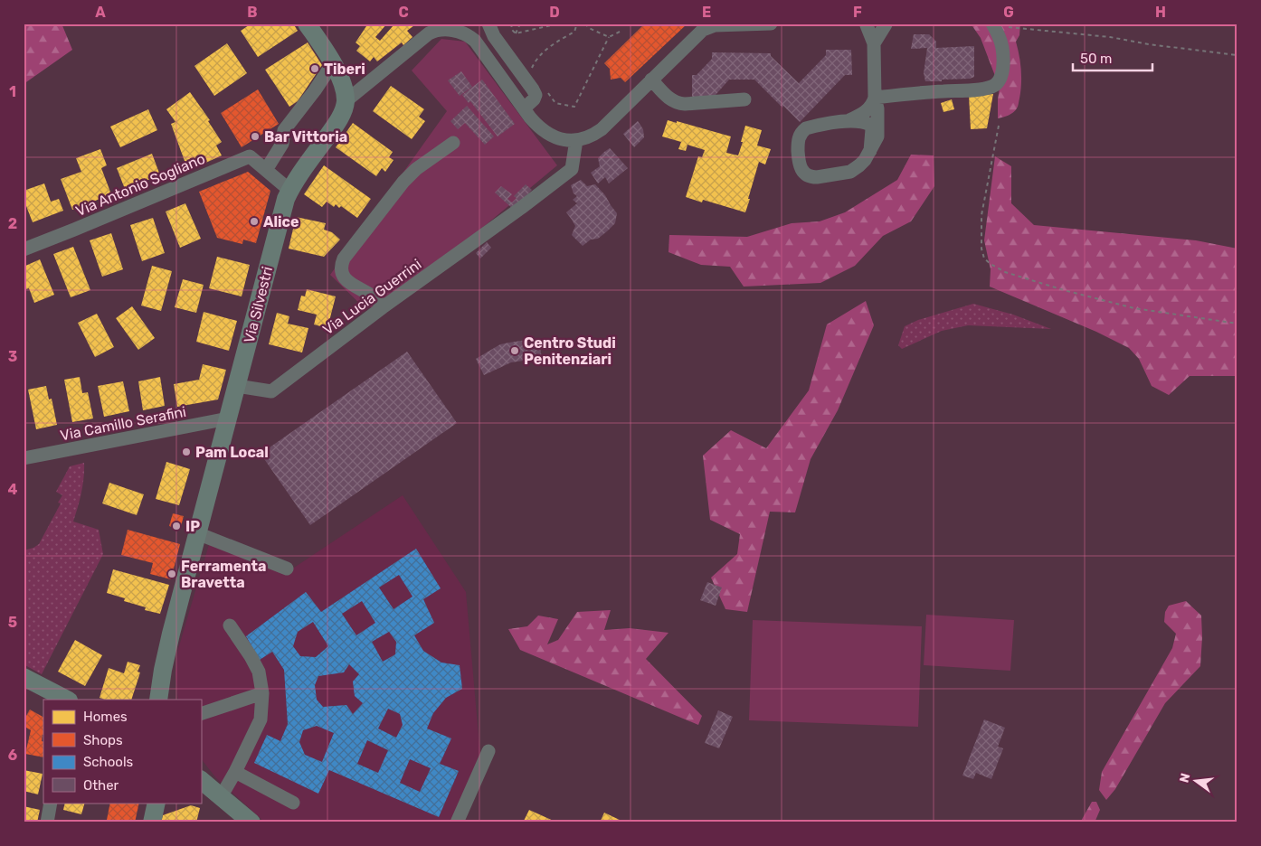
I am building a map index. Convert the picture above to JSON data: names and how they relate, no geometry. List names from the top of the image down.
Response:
{
  "streets": {
    "main road": ["Via Silvestri"],
    "street": ["Via Antonio Sogliano", "Via Lucia Guerrini", "Via Camillo Serafini"]
  },
  "crossings": [
    ["Via Lucia Guerrini", "Via Silvestri"],
    ["Via Silvestri", "Via Camillo Serafini"]
  ],
  "places": [
    "Tiberi",
    "Bar Vittoria",
    "Alice",
    "Centro Studi Penitenziari",
    "Pam Local",
    "IP",
    "Ferramenta Bravetta"
  ],
  "legend": [
    "Homes",
    "Shops",
    "Schools",
    "Other"
  ],
  "scale_bar": "50 m",
  "north": "left",
  "grid": {
    "columns": [
      "A",
      "B",
      "C",
      "D",
      "E",
      "F",
      "G",
      "H"
    ],
    "rows": [
      "1",
      "2",
      "3",
      "4",
      "5",
      "6"
    ]
  }
}
